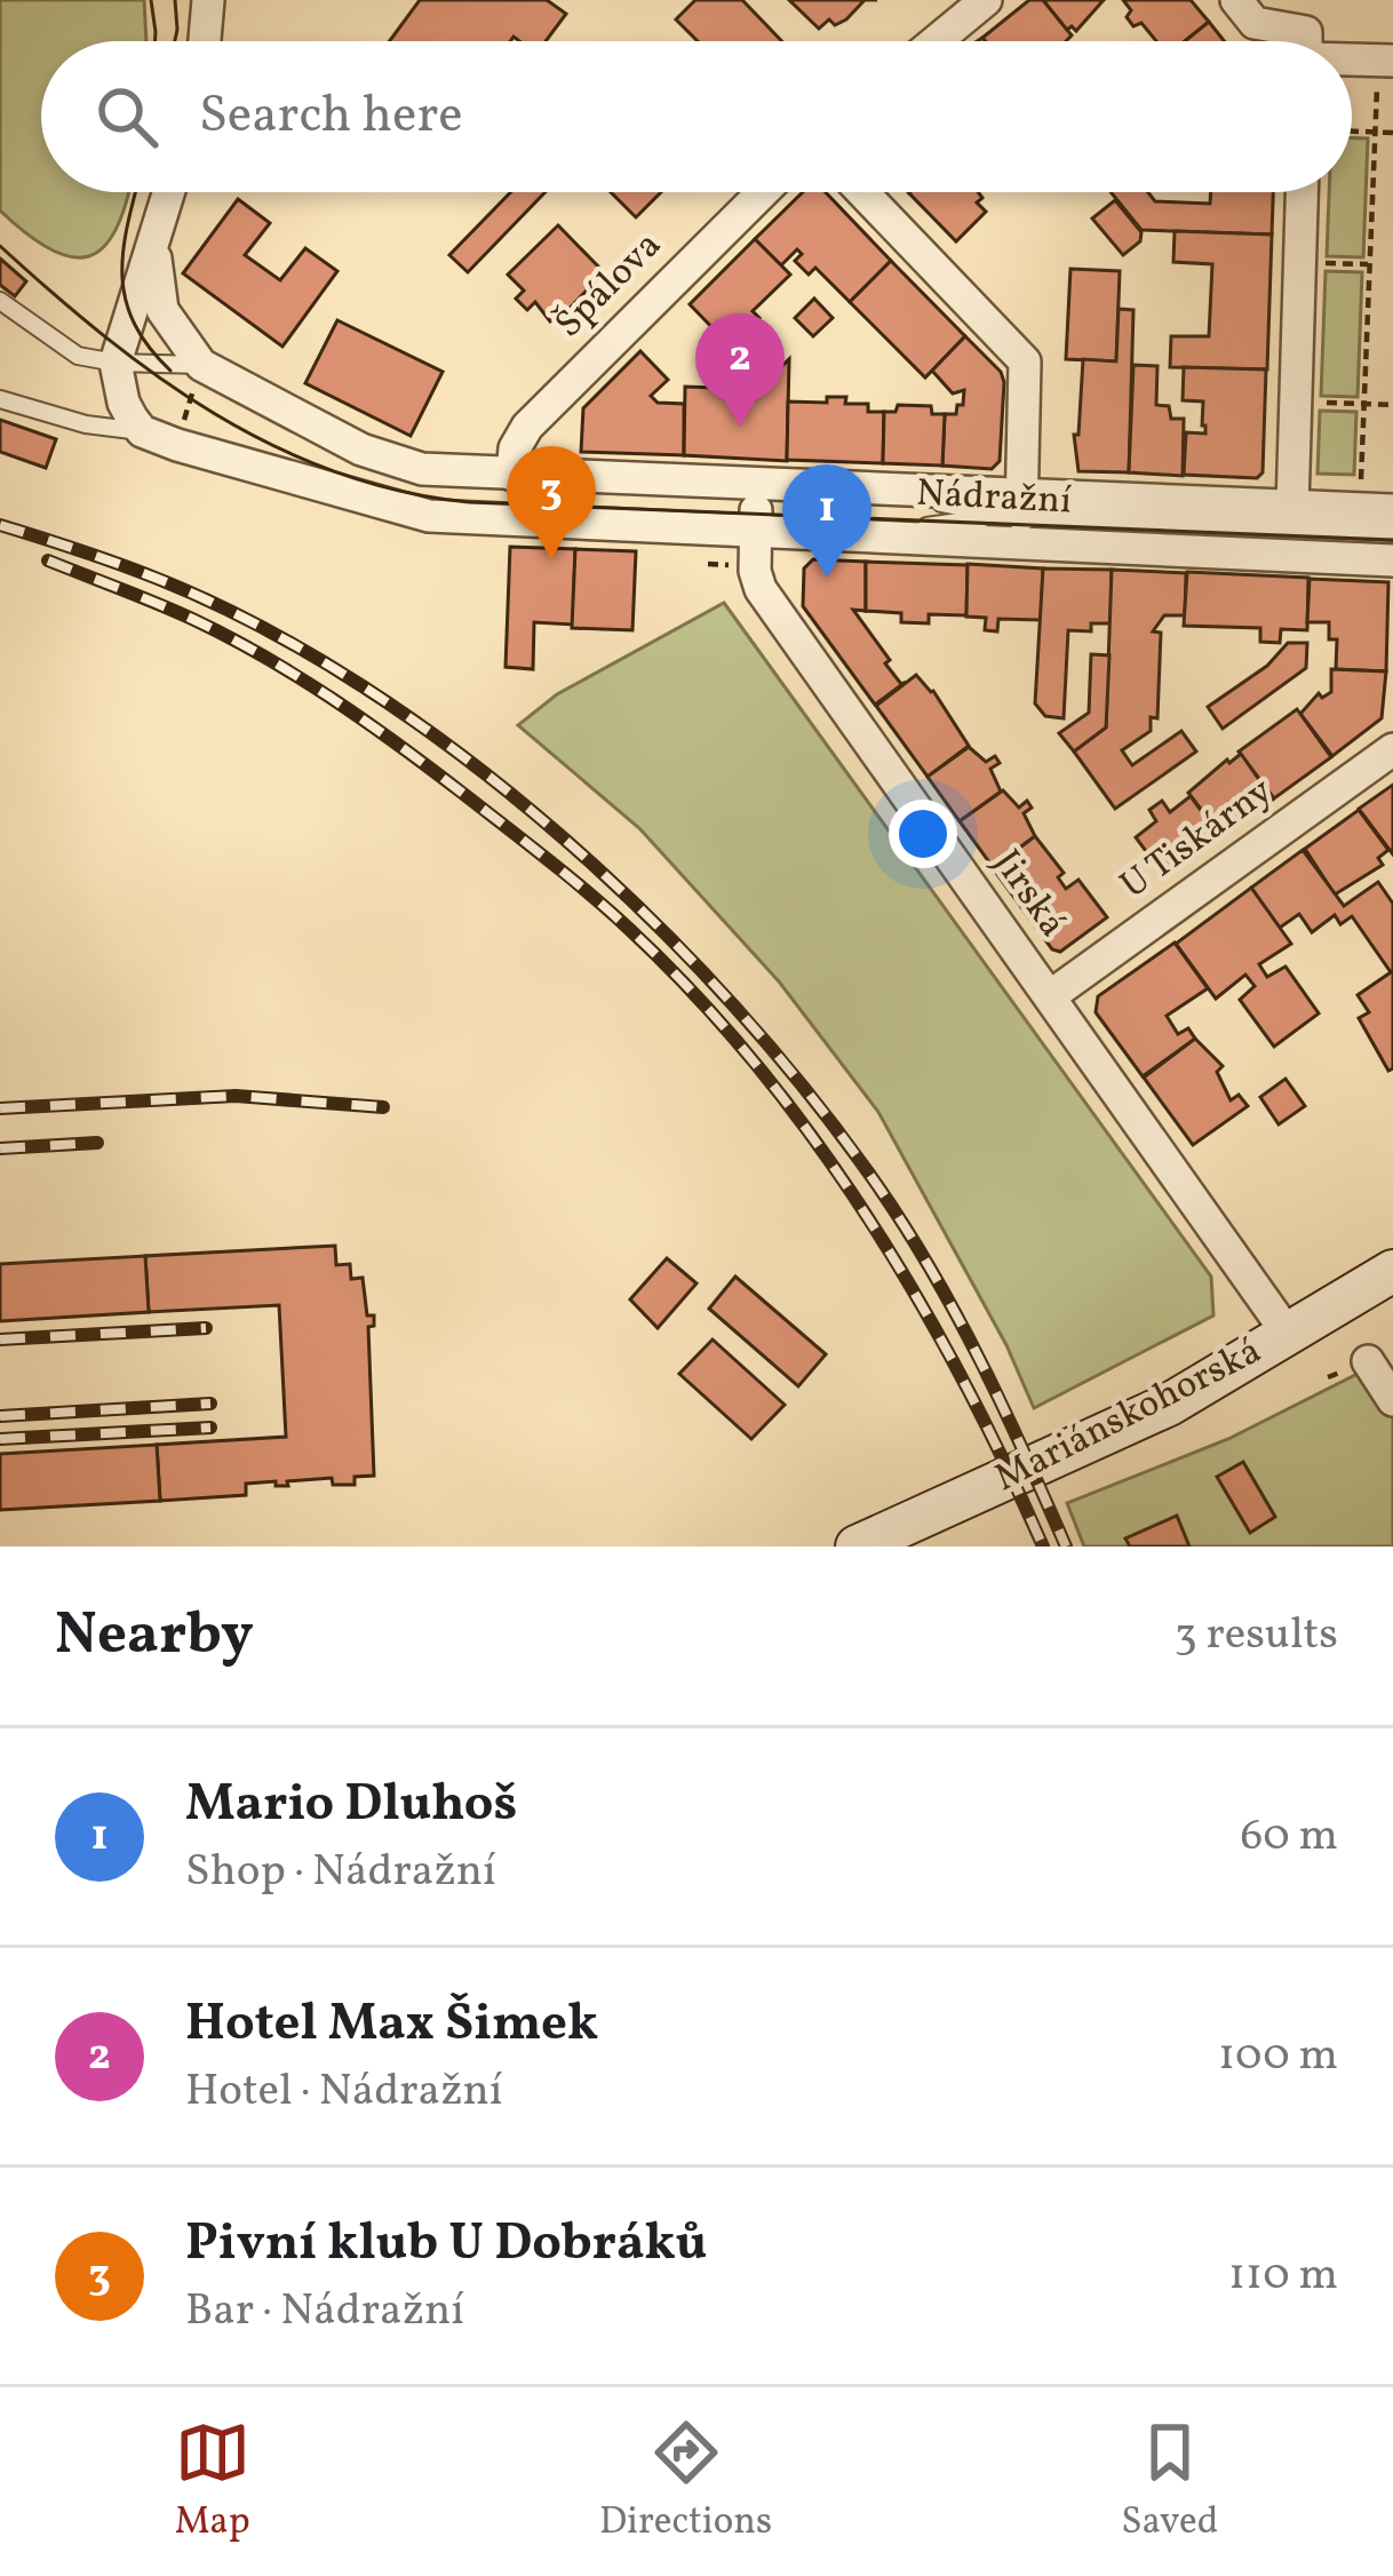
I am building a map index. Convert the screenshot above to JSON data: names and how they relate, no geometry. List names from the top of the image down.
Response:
{
  "streets": {
    "main road": ["Mariánskohorská"],
    "street": [
      "Špálova",
      "Nádražní",
      "U Tiskárny",
      "Jirská"
    ]
  },
  "crossings": [
    ["Špálova", "Nádražní"],
    ["Nádražní", "Jirská"],
    ["U Tiskárny", "Jirská"],
    ["Jirská", "Mariánskohorská"]
  ],
  "page": {
    "search": "Search here",
    "pins": ["2", "3", "1"],
    "heading": ["Nearby", "3 results"],
    "list": [
      {
        "mark": "1",
        "name": "Mario Dluhoš",
        "note": "Shop · Nádražní",
        "value": "60 m"
      },
      {
        "mark": "2",
        "name": "Hotel Max Šimek",
        "note": "Hotel · Nádražní",
        "value": "100 m"
      },
      {
        "mark": "3",
        "name": "Pivní klub U Dobráků",
        "note": "Bar · Nádražní",
        "value": "110 m"
      }
    ],
    "nav": ["Map", "Directions", "Saved"]
  }
}
